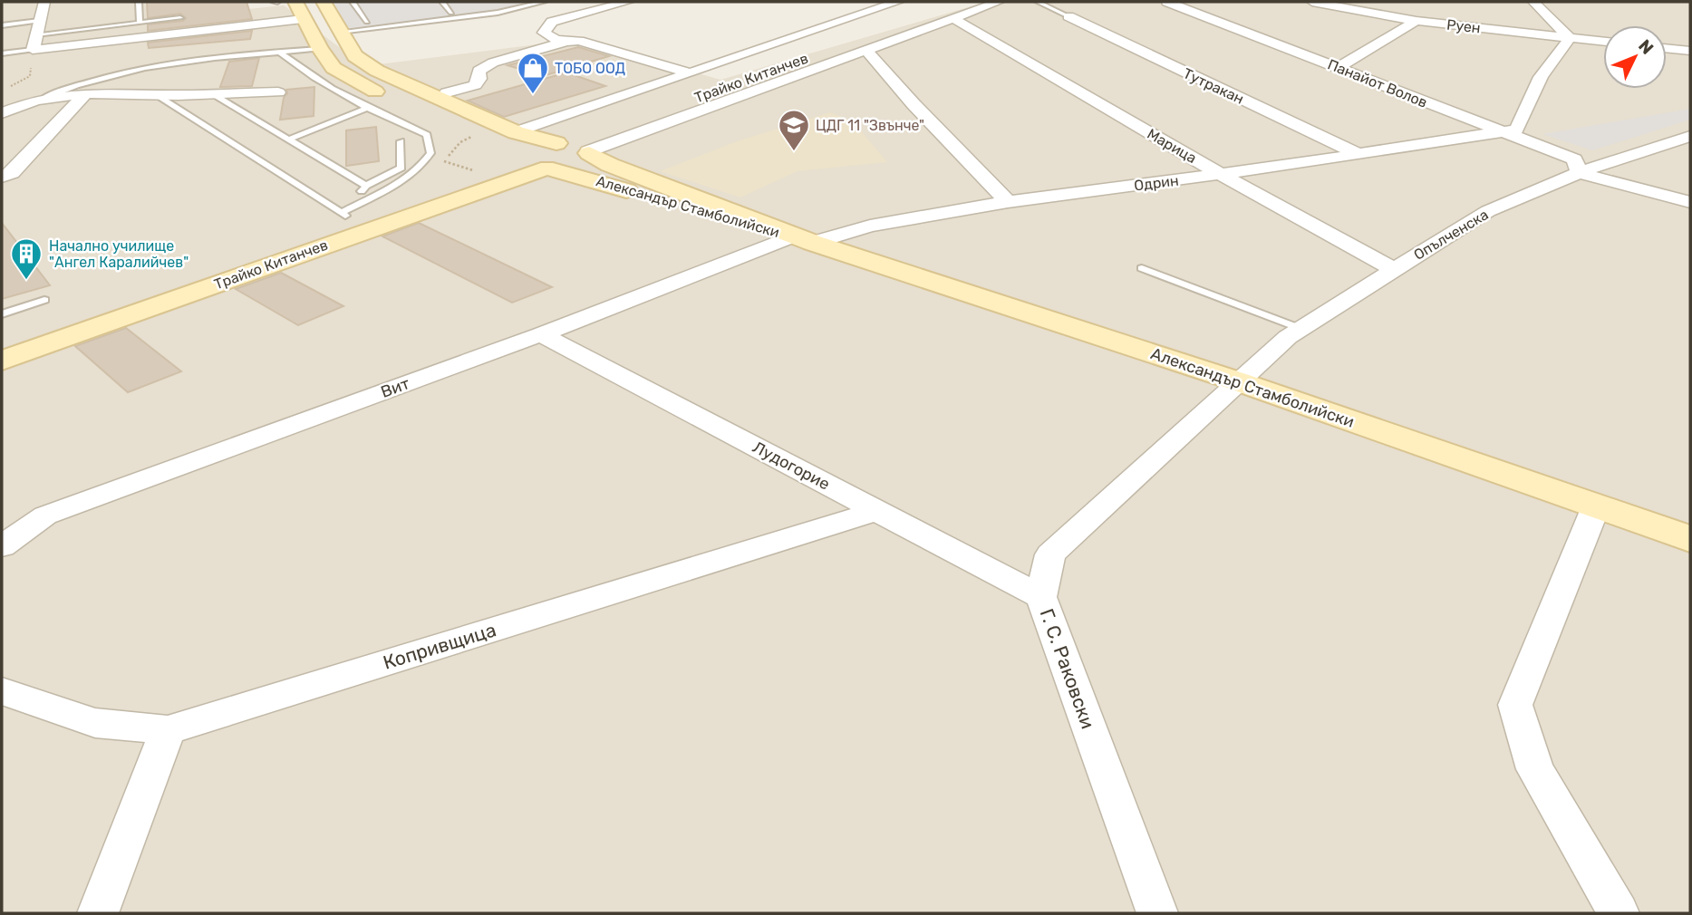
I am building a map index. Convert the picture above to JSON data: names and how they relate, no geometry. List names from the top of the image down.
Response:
{
  "streets": {
    "main road": ["Трайко Китанчев", "Александър Стамболийски"],
    "street": [
      "Руен",
      "Панайот Волов",
      "Тутракан",
      "Марица",
      "Одрин",
      "Опълченска",
      "Вит",
      "Лудогорие",
      "Копривщица",
      "Г. С. Раковски"
    ]
  },
  "crossings": [
    ["Трайко Китанчев", "Марица"],
    ["Трайко Китанчев", "Александър Стамболийски"],
    ["Панайот Волов", "Одрин"],
    ["Панайот Волов", "Опълченска"],
    ["Тутракан", "Одрин"],
    ["Марица", "Одрин"],
    ["Марица", "Опълченска"],
    ["Одрин", "Александър Стамболийски"],
    ["Одрин", "Вит"],
    ["Александър Стамболийски", "Опълченска"],
    ["Александър Стамболийски", "Вит"],
    ["Александър Стамболийски", "Г. С. Раковски"],
    ["Опълченска", "Г. С. Раковски"],
    ["Вит", "Лудогорие"],
    ["Лудогорие", "Копривщица"],
    ["Лудогорие", "Г. С. Раковски"]
  ],
  "places": {
    "shop": ["ТОБО ООД"],
    "school or university": ["ЦДГ 11 \"Звънче\""],
    "building": ["Начално училище \"Ангел Каралийчев\""]
  },
  "north": "top right"
}
